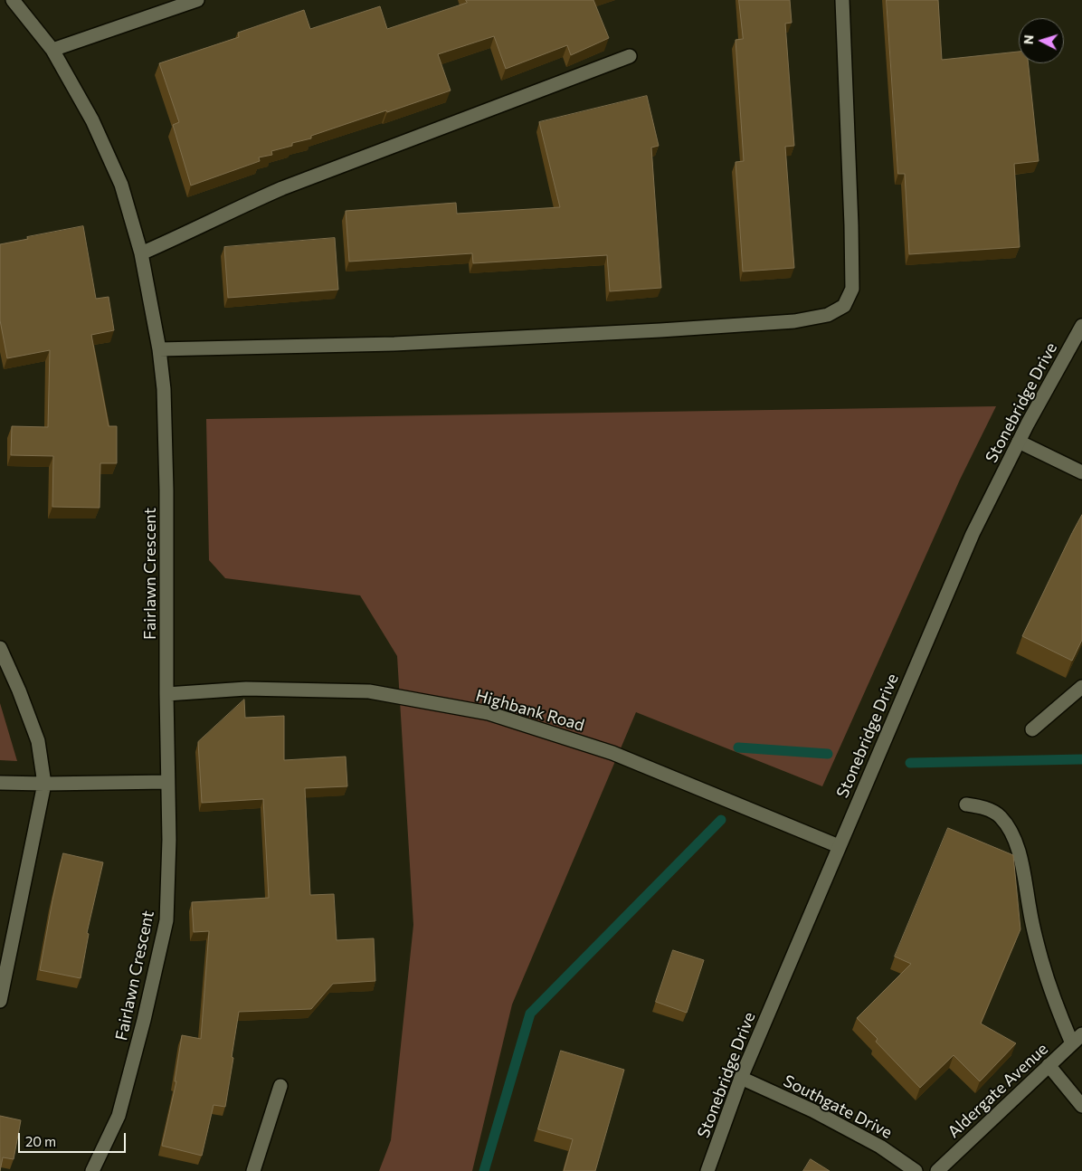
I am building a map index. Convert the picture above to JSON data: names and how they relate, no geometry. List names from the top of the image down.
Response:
{
  "streets": {
    "street": [
      "Stonebridge Drive",
      "Fairlawn Crescent",
      "Highbank Road",
      "Aldergate Avenue",
      "Southgate Drive"
    ]
  },
  "crossings": [
    ["Stonebridge Drive", "Highbank Road"],
    ["Stonebridge Drive", "Southgate Drive"],
    ["Fairlawn Crescent", "Highbank Road"]
  ],
  "scale_bar": "20 m",
  "north": "left"
}
